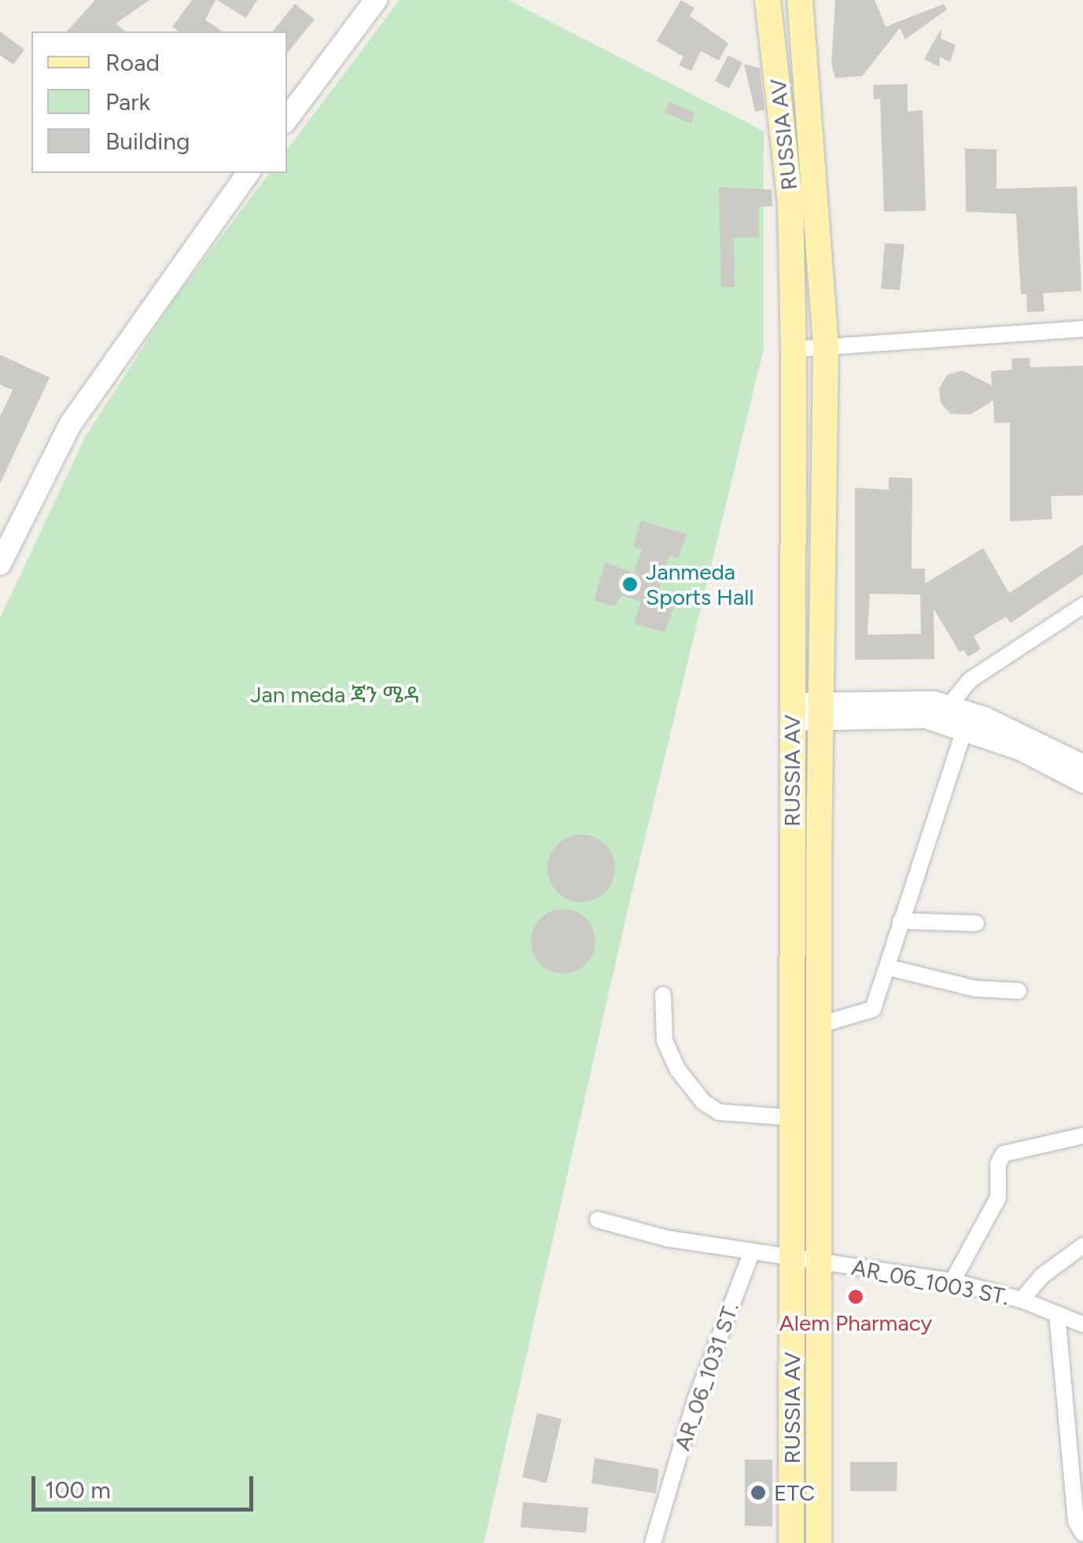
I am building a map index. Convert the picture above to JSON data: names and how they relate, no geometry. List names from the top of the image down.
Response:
{
  "streets": {
    "main road": ["RUSSIA AV"],
    "street": ["AR_06_1003 ST.", "AR_06_1031 ST."]
  },
  "crossings": [
    ["RUSSIA AV", "AR_06_1003 ST."]
  ],
  "parks": ["Jan meda ጃን ሜዳ"],
  "places": ["Janmeda Sports Hall", "Alem Pharmacy", "ETC"],
  "legend": ["Road", "Park", "Building"],
  "scale_bar": "100 m"
}
